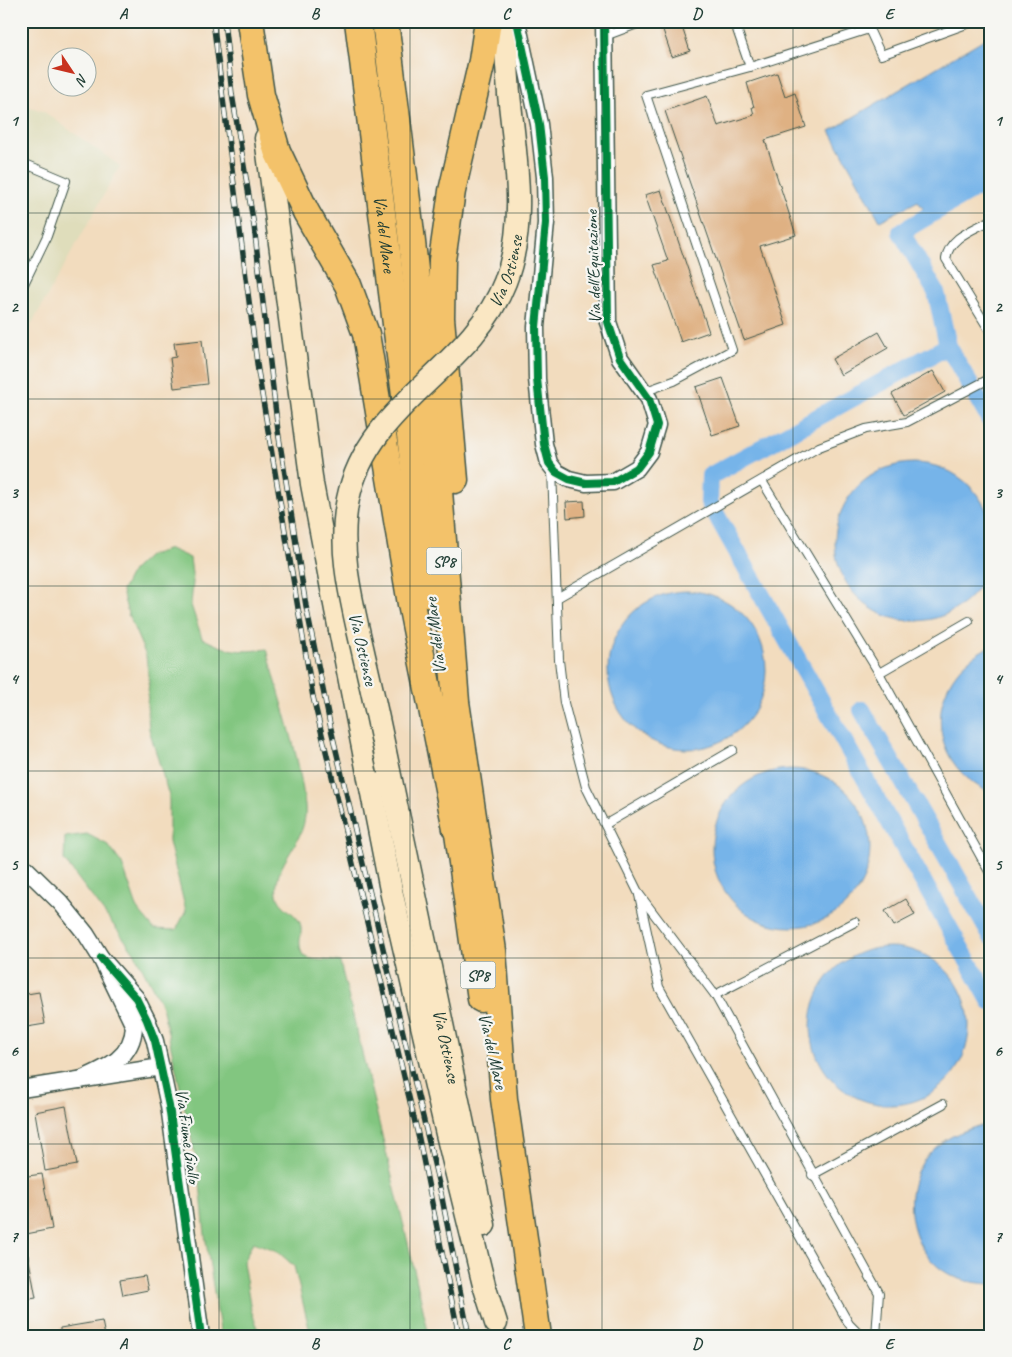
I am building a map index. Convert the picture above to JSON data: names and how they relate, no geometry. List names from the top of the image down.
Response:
{
  "streets": {
    "main road": ["Via del Mare", "Via Ostiense", "SP8"],
    "street": ["Via dell'Equitazione", "Via Fiume Giallo"]
  },
  "north": "bottom right",
  "grid": {
    "columns": [
      "A",
      "B",
      "C",
      "D",
      "E"
    ],
    "rows": [
      "1",
      "2",
      "3",
      "4",
      "5",
      "6",
      "7"
    ]
  }
}
